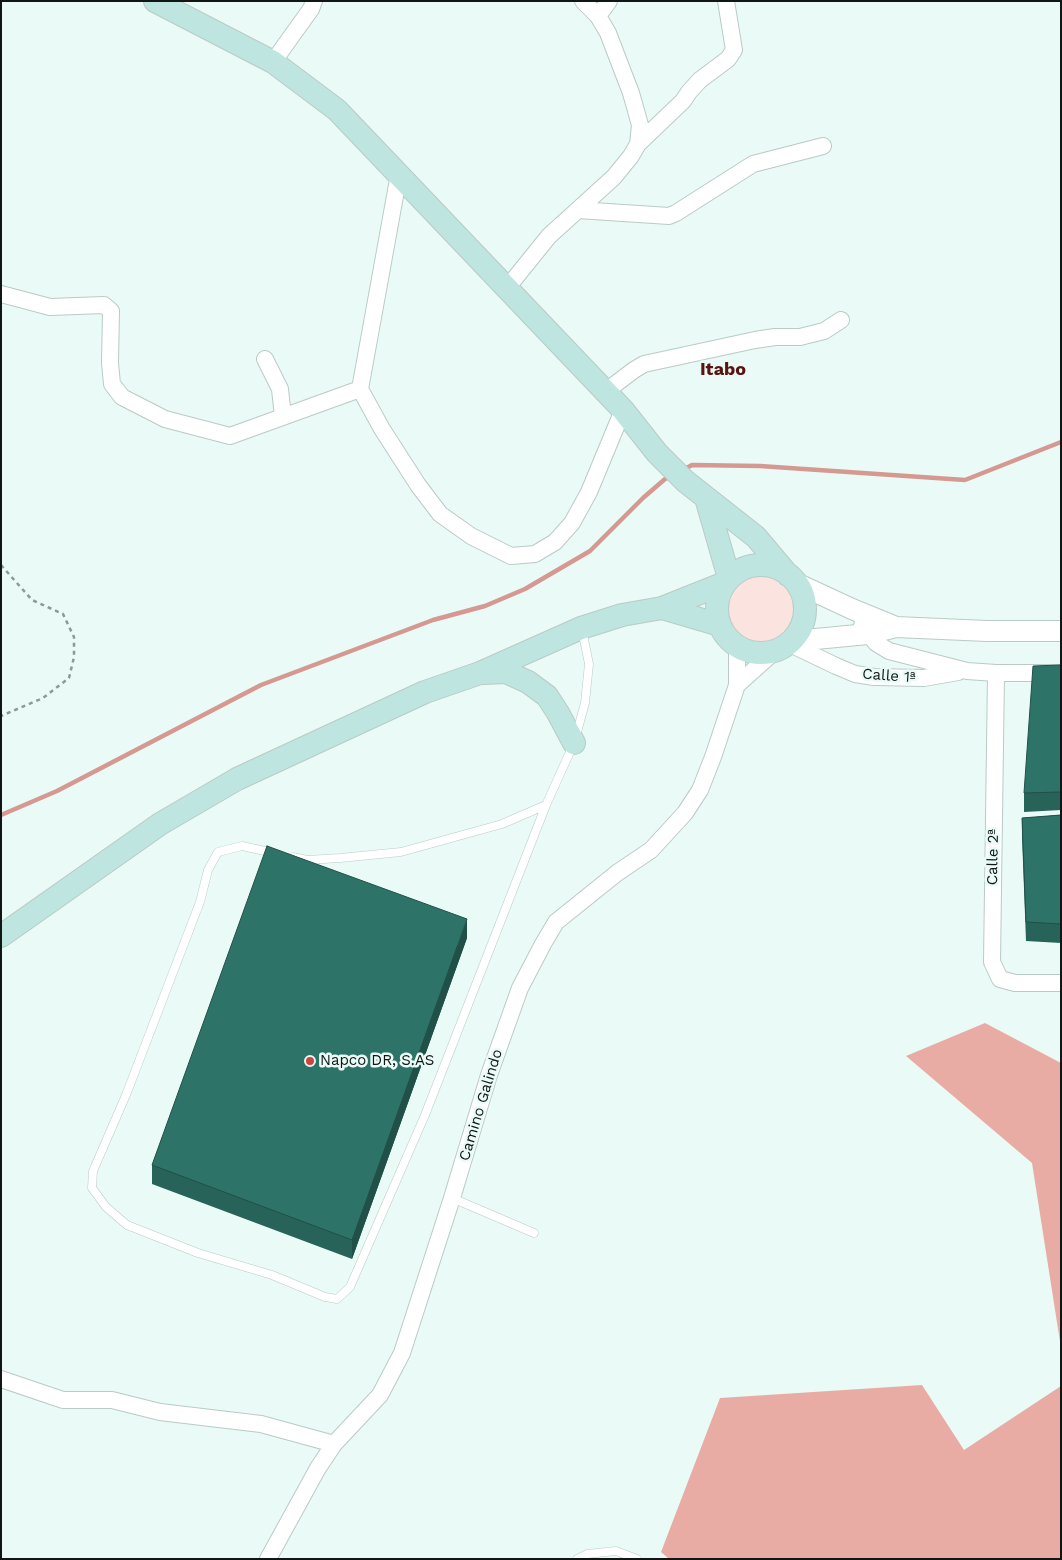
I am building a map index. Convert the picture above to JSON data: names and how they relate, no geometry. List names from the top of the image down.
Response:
{
  "streets": {
    "street": ["Calle 1ª", "Calle 2ª", "Camino Galindo"]
  },
  "crossings": [
    ["Calle 1ª", "Calle 2ª"],
    ["Calle 1ª", "Camino Galindo"]
  ],
  "districts": ["Itabo"],
  "places": ["Napco DR, S.AS"]
}
